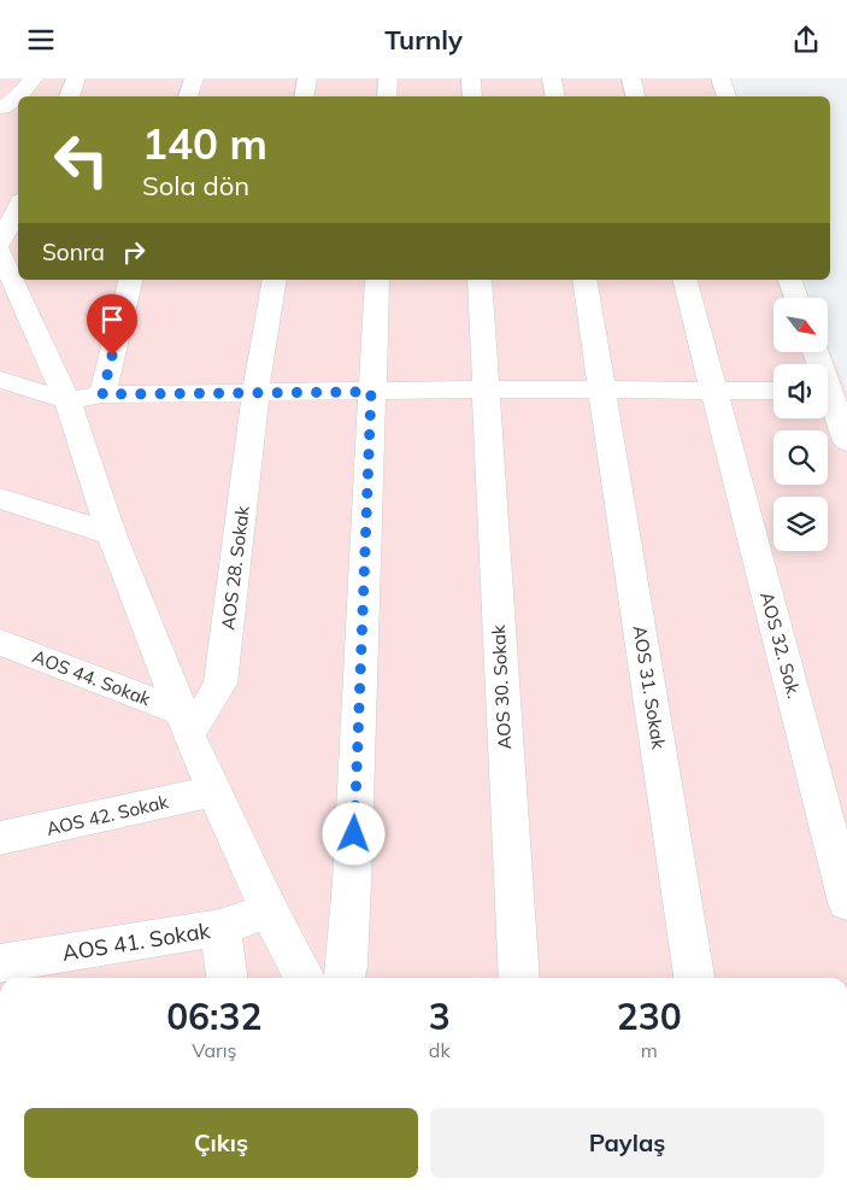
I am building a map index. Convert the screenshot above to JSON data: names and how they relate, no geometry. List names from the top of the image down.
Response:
{
  "streets": {
    "street": [
      "AOS 28. Sokak",
      "AOS 32. Sok.",
      "AOS 44. Sokak",
      "AOS 30. Sokak",
      "AOS 31. Sokak",
      "AOS 42. Sokak",
      "AOS 41. Sokak"
    ]
  },
  "crossings": [
    ["AOS 28. Sokak", "AOS 44. Sokak"]
  ],
  "north": "bottom right",
  "page": {
    "header": "Turnly",
    "turn": ["140 m", "Sola dön"],
    "then": "Sonra",
    "eta": [
      "06:32",
      "Varış",
      "3",
      "dk",
      "230",
      "m"
    ],
    "buttons": ["Çıkış", "Paylaş"]
  }
}
